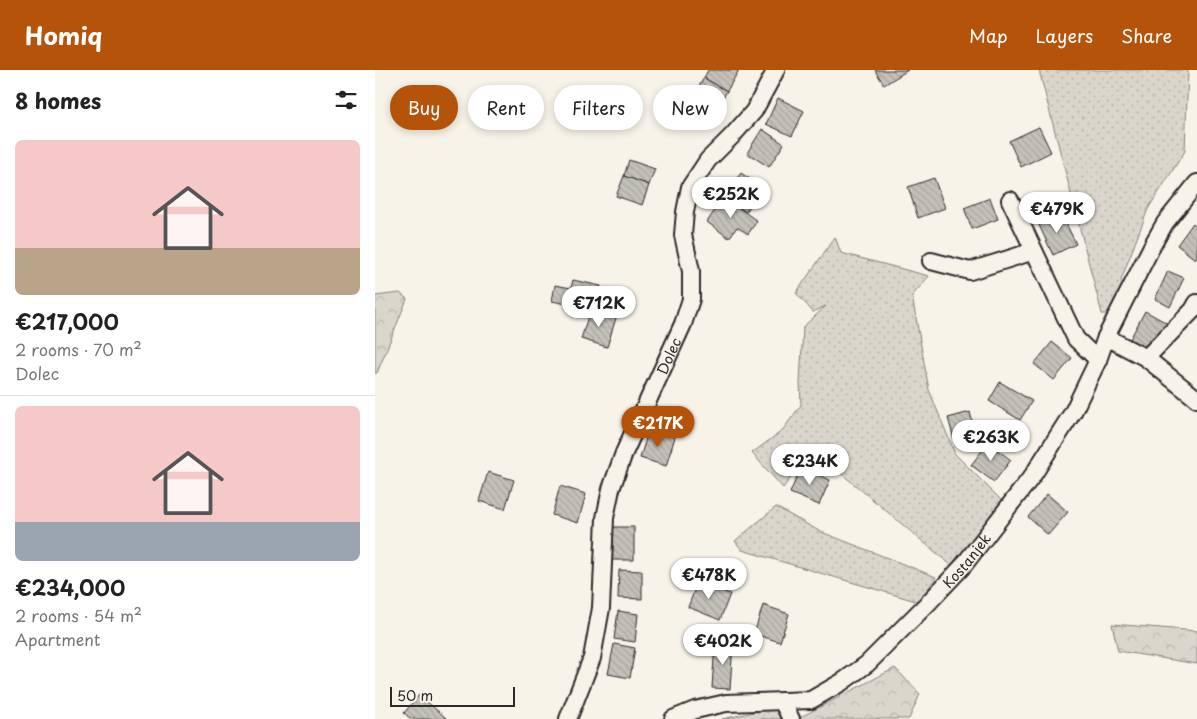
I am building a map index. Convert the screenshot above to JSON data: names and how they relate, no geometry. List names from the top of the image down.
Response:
{
  "streets": {
    "street": ["Dolec", "Kostanjek"]
  },
  "scale_bar": "50 m",
  "page": {
    "header": "Homiq",
    "nav": ["Map", "Layers", "Share"],
    "heading": "8 homes",
    "chip": [
      "Buy",
      "Rent",
      "Filters",
      "New"
    ],
    "list": [
      {
        "name": "€217,000",
        "note": "2 rooms · 70 m² · Dolec"
      },
      {
        "name": "€234,000",
        "note": "2 rooms · 54 m² · Apartment"
      }
    ],
    "price": [
      "€252K",
      "€479K",
      "€712K",
      "€217K",
      "€263K",
      "€234K",
      "€478K",
      "€402K"
    ],
    "scale": "50 m"
  }
}
